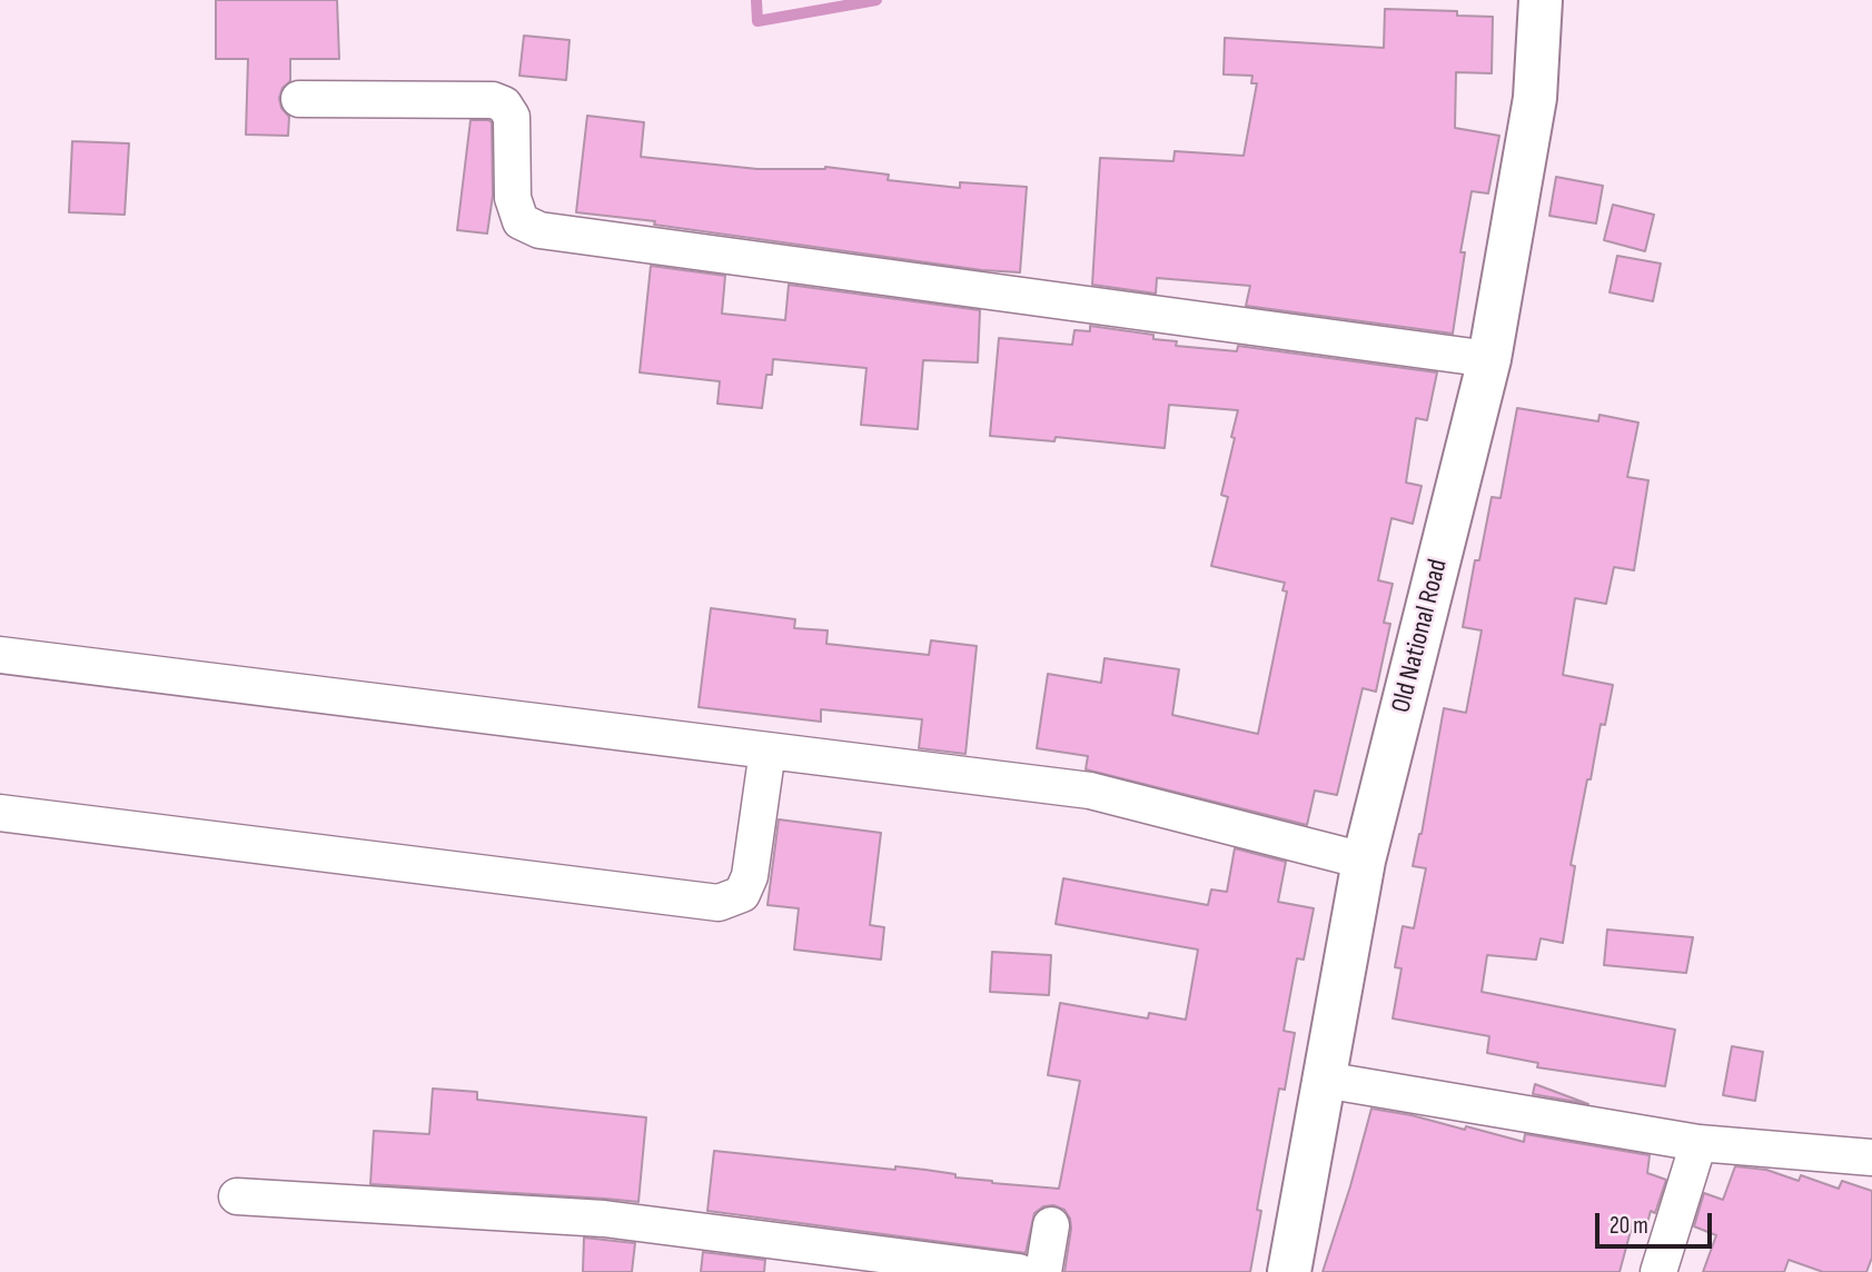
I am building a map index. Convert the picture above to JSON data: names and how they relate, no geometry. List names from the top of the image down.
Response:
{
  "streets": {
    "main road": ["Old National Road"]
  },
  "scale_bar": "20 m"
}
